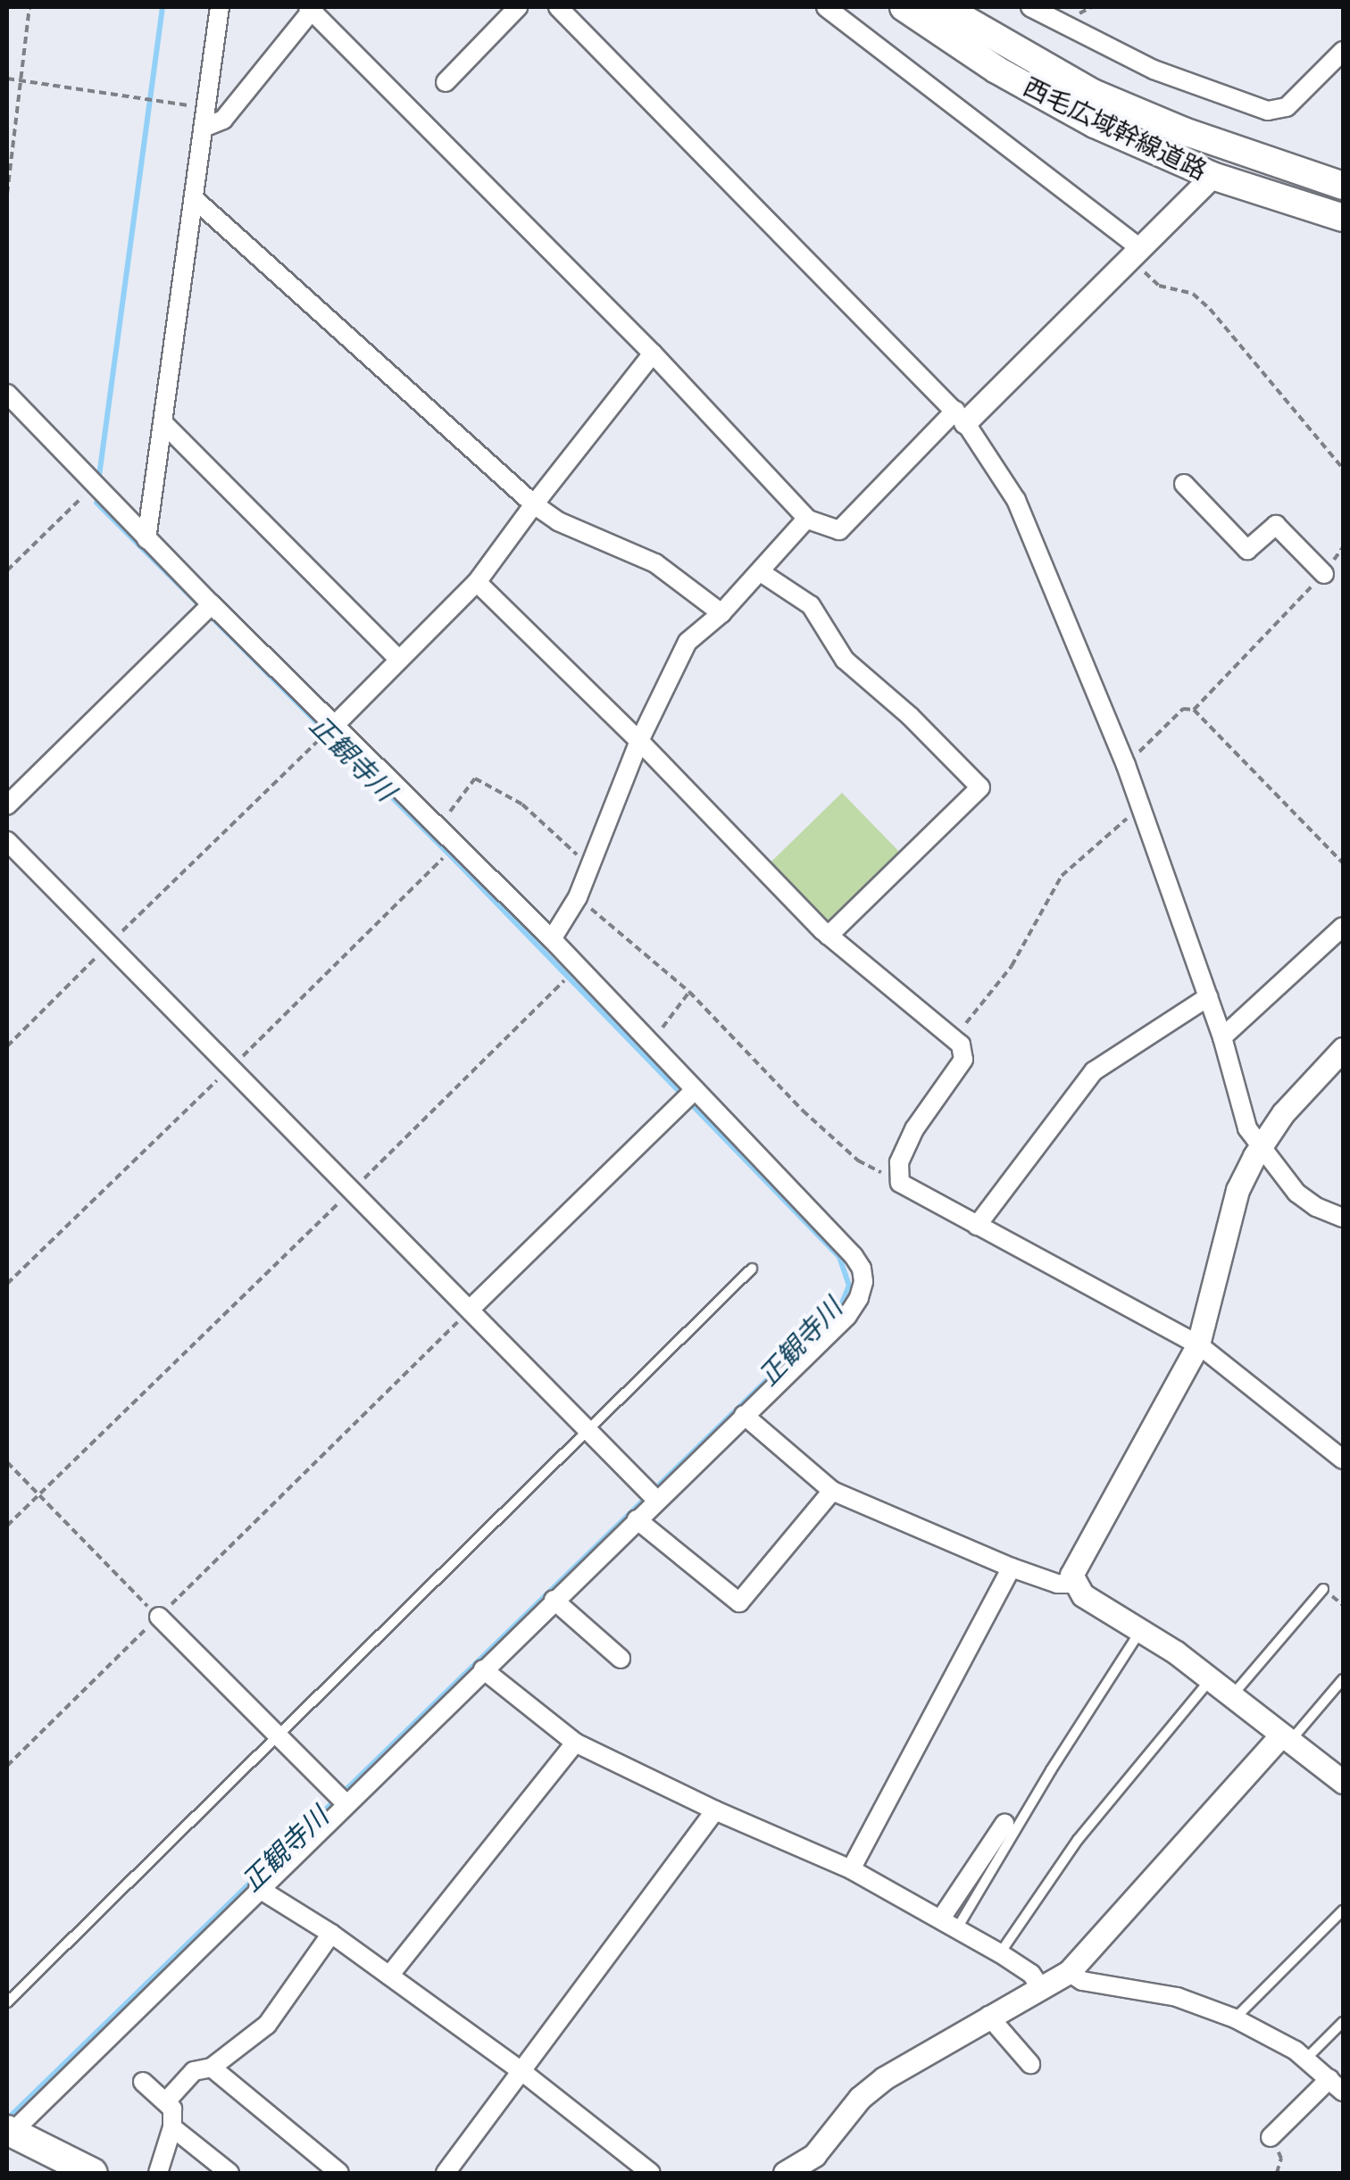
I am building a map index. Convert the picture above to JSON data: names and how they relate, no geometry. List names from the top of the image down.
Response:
{
  "streets": {
    "main road": ["西毛広域幹線道路"]
  },
  "water": ["正観寺川"]
}
